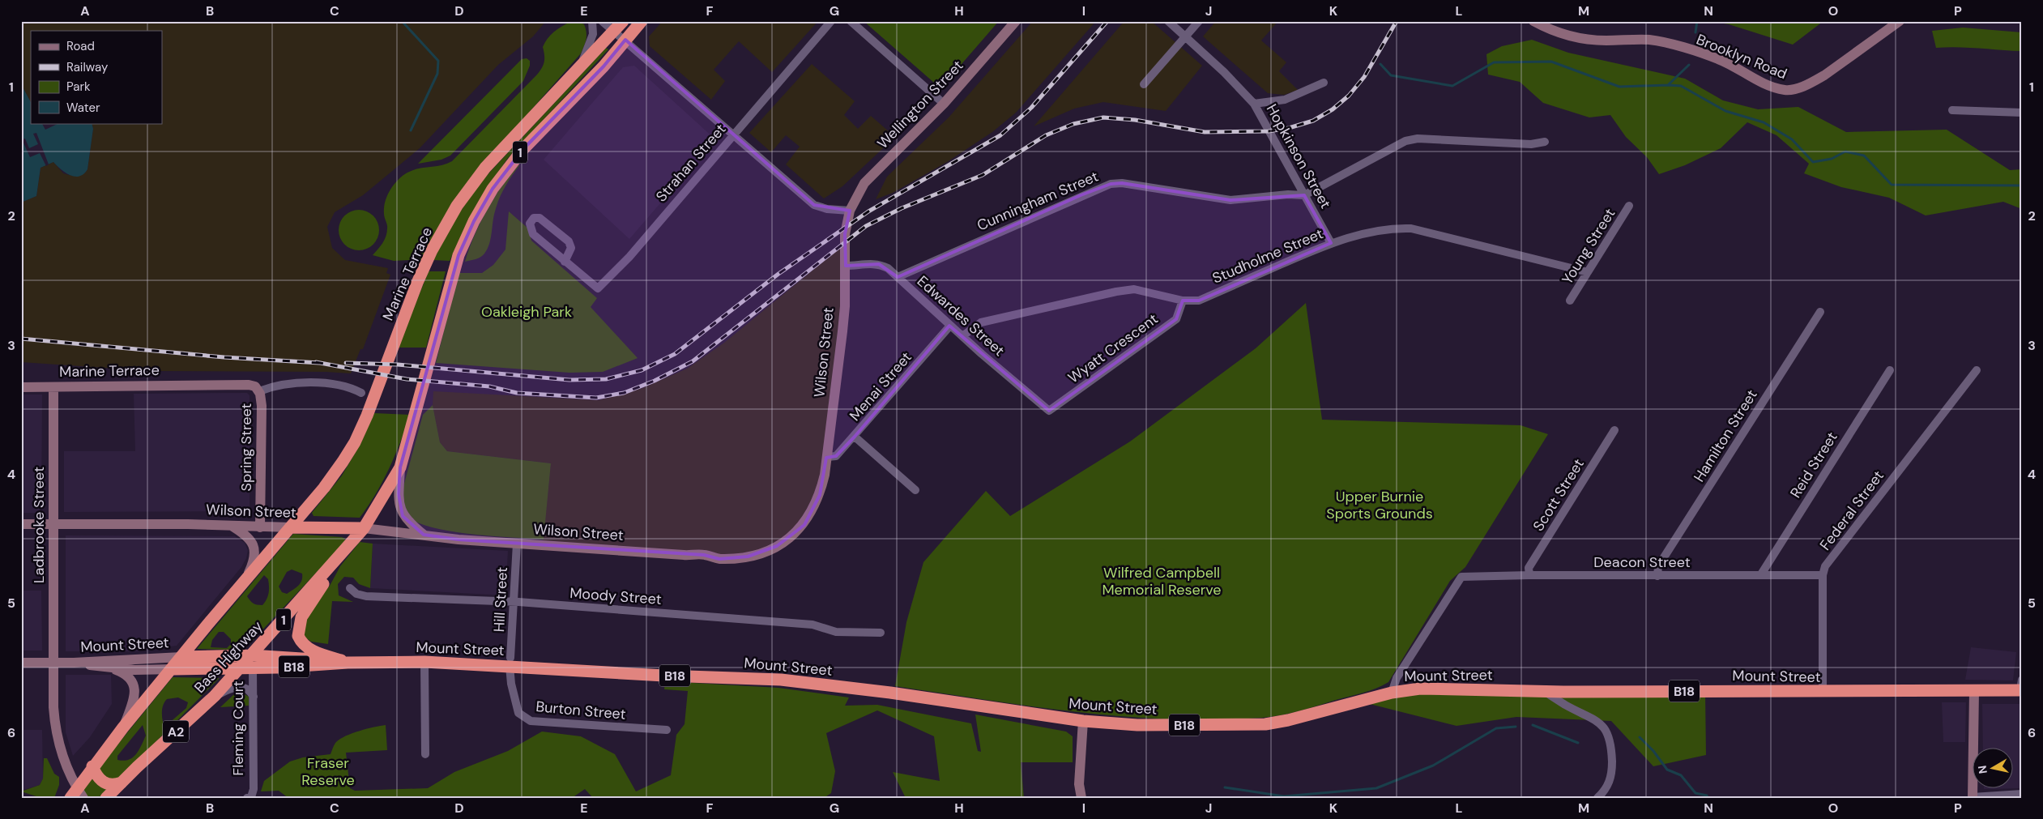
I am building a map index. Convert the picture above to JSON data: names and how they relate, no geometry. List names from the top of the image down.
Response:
{
  "streets": {
    "highway": [
      "1",
      "Marine Terrace",
      "Wilson Street",
      "Mount Street",
      "Bass Highway",
      "B18",
      "A2"
    ],
    "street": [
      "Brooklyn Road",
      "Wellington Street",
      "Hopkinson Street",
      "Strahan Street",
      "Cunningham Street",
      "Young Street",
      "Studholme Street",
      "Edwardes Street",
      "Wyatt Crescent",
      "Menai Street",
      "Hamilton Street",
      "Spring Street",
      "Reid Street",
      "Scott Street",
      "Federal Street",
      "Ladbrooke Street",
      "Deacon Street",
      "Moody Street",
      "Hill Street",
      "Burton Street",
      "Fleming Court"
    ]
  },
  "crossings": [
    ["Wellington Street", "Wilson Street"],
    ["1", "Marine Terrace"],
    ["1", "Wilson Street"],
    ["1", "Mount Street"],
    ["1", "Bass Highway"],
    ["Hopkinson Street", "Cunningham Street"],
    ["Hopkinson Street", "Studholme Street"],
    ["Cunningham Street", "Edwardes Street"],
    ["Young Street", "Studholme Street"],
    ["Studholme Street", "Edwardes Street"],
    ["Studholme Street", "Wyatt Crescent"],
    ["Marine Terrace", "Wilson Street"],
    ["Marine Terrace", "Ladbrooke Street"],
    ["Edwardes Street", "Wyatt Crescent"],
    ["Edwardes Street", "Wilson Street"],
    ["Edwardes Street", "Menai Street"],
    ["Wilson Street", "Menai Street"],
    ["Wilson Street", "Spring Street"],
    ["Wilson Street", "Ladbrooke Street"],
    ["Wilson Street", "Hill Street"],
    ["Wilson Street", "Bass Highway"],
    ["Hamilton Street", "Deacon Street"],
    ["Reid Street", "Deacon Street"],
    ["Scott Street", "Deacon Street"],
    ["Federal Street", "Deacon Street"],
    ["Federal Street", "Mount Street"],
    ["Ladbrooke Street", "Mount Street"],
    ["Deacon Street", "Mount Street"],
    ["Moody Street", "Hill Street"],
    ["Hill Street", "Mount Street"],
    ["Hill Street", "Burton Street"],
    ["Mount Street", "Bass Highway"],
    ["Mount Street", "Burton Street"],
    ["Mount Street", "Fleming Court"],
    ["Bass Highway", "Fleming Court"]
  ],
  "parks": [
    "Oakleigh Park",
    "Upper Burnie Sports Grounds",
    "Wilfred Campbell Memorial Reserve",
    "Fraser Reserve"
  ],
  "legend": [
    "Road",
    "Railway",
    "Park",
    "Water"
  ],
  "north": "left",
  "grid": {
    "columns": [
      "A",
      "B",
      "C",
      "D",
      "E",
      "F",
      "G",
      "H",
      "I",
      "J",
      "K",
      "L",
      "M",
      "N",
      "O",
      "P"
    ],
    "rows": [
      "1",
      "2",
      "3",
      "4",
      "5",
      "6"
    ]
  }
}
